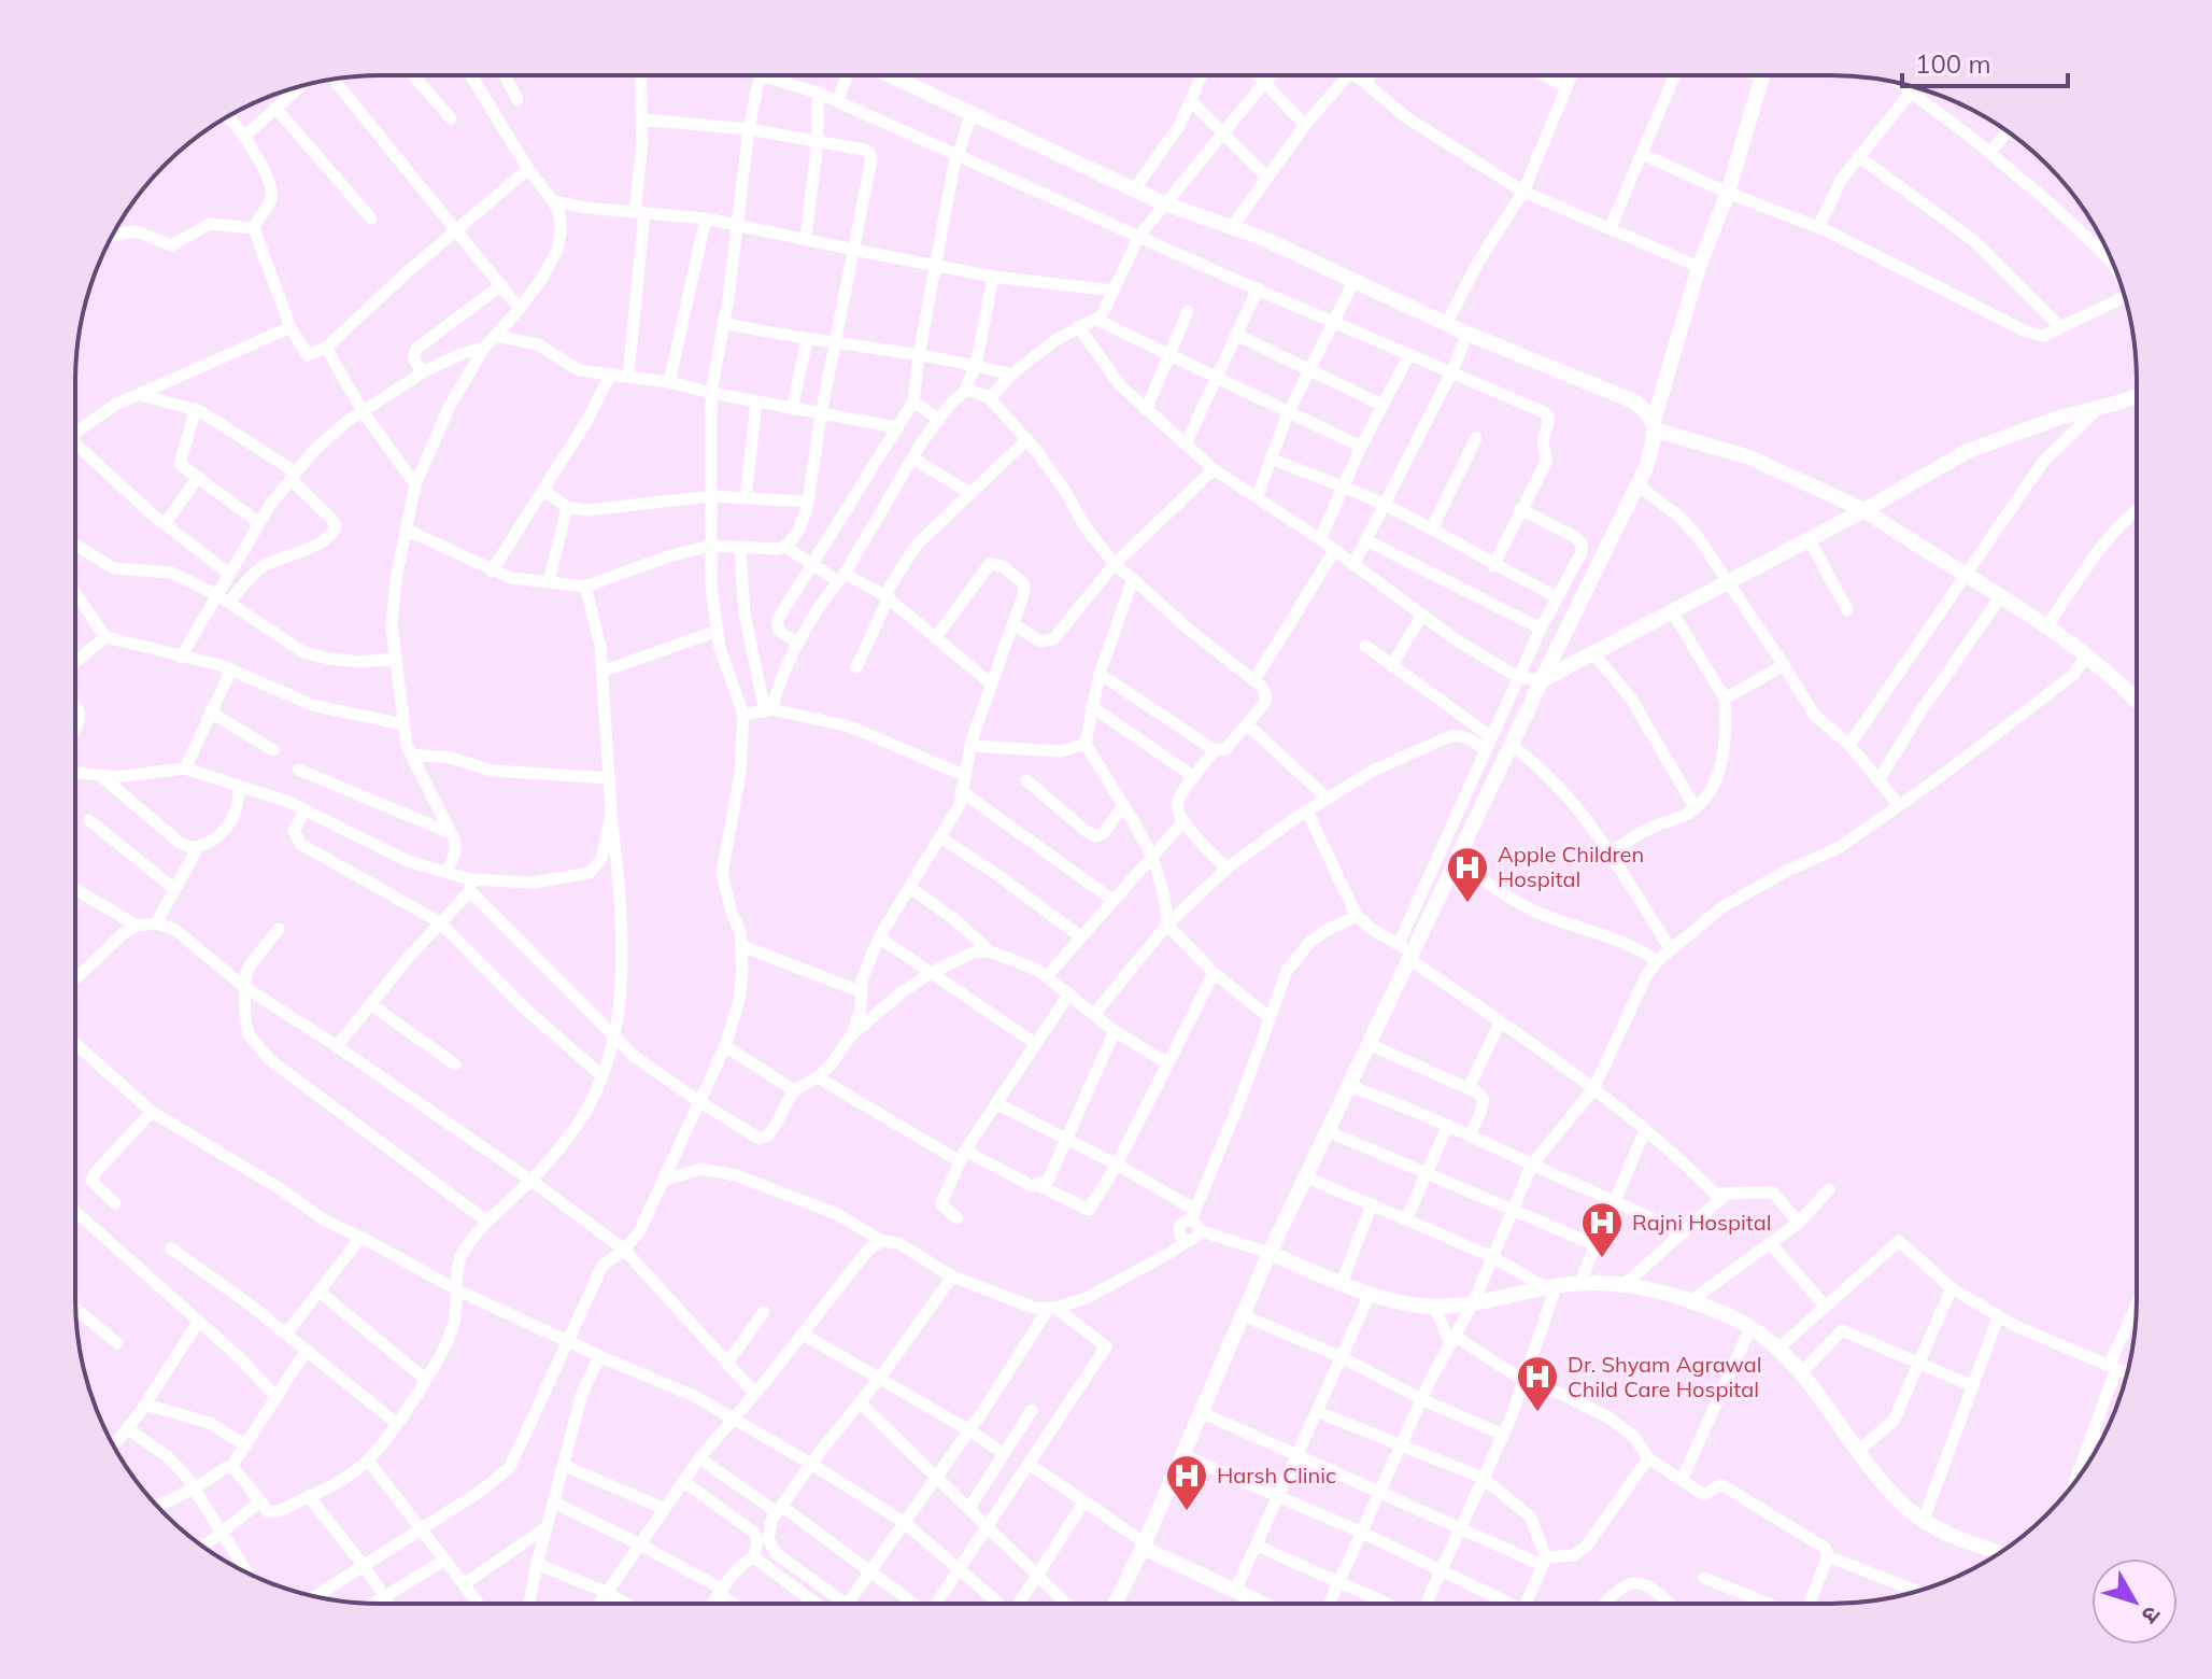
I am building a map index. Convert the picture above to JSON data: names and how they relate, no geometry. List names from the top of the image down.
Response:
{
  "places": {
    "hospital": [
      "Apple Children Hospital",
      "Rajni Hospital",
      "Dr. Shyam Agrawal Child Care Hospital",
      "Harsh Clinic"
    ]
  },
  "scale_bar": "100 m",
  "north": "bottom right"
}
